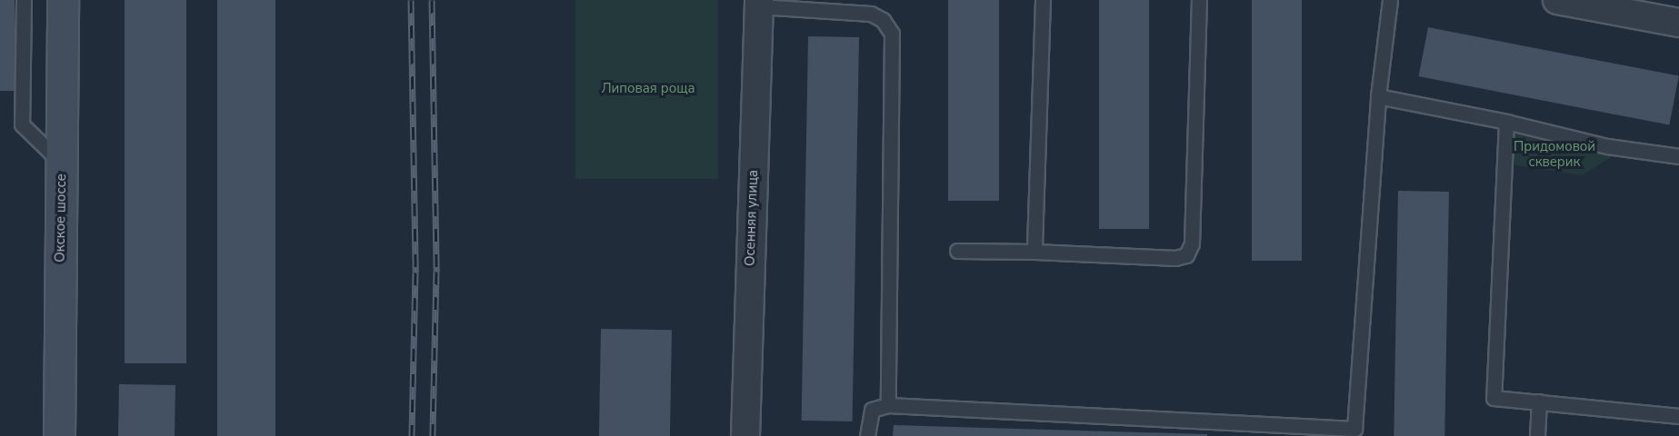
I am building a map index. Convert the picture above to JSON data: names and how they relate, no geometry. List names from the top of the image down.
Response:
{
  "streets": {
    "main road": ["Окское шоссе"],
    "street": ["Осенняя улица"]
  },
  "parks": ["Липовая роща", "Придомовой скверик"]
}
